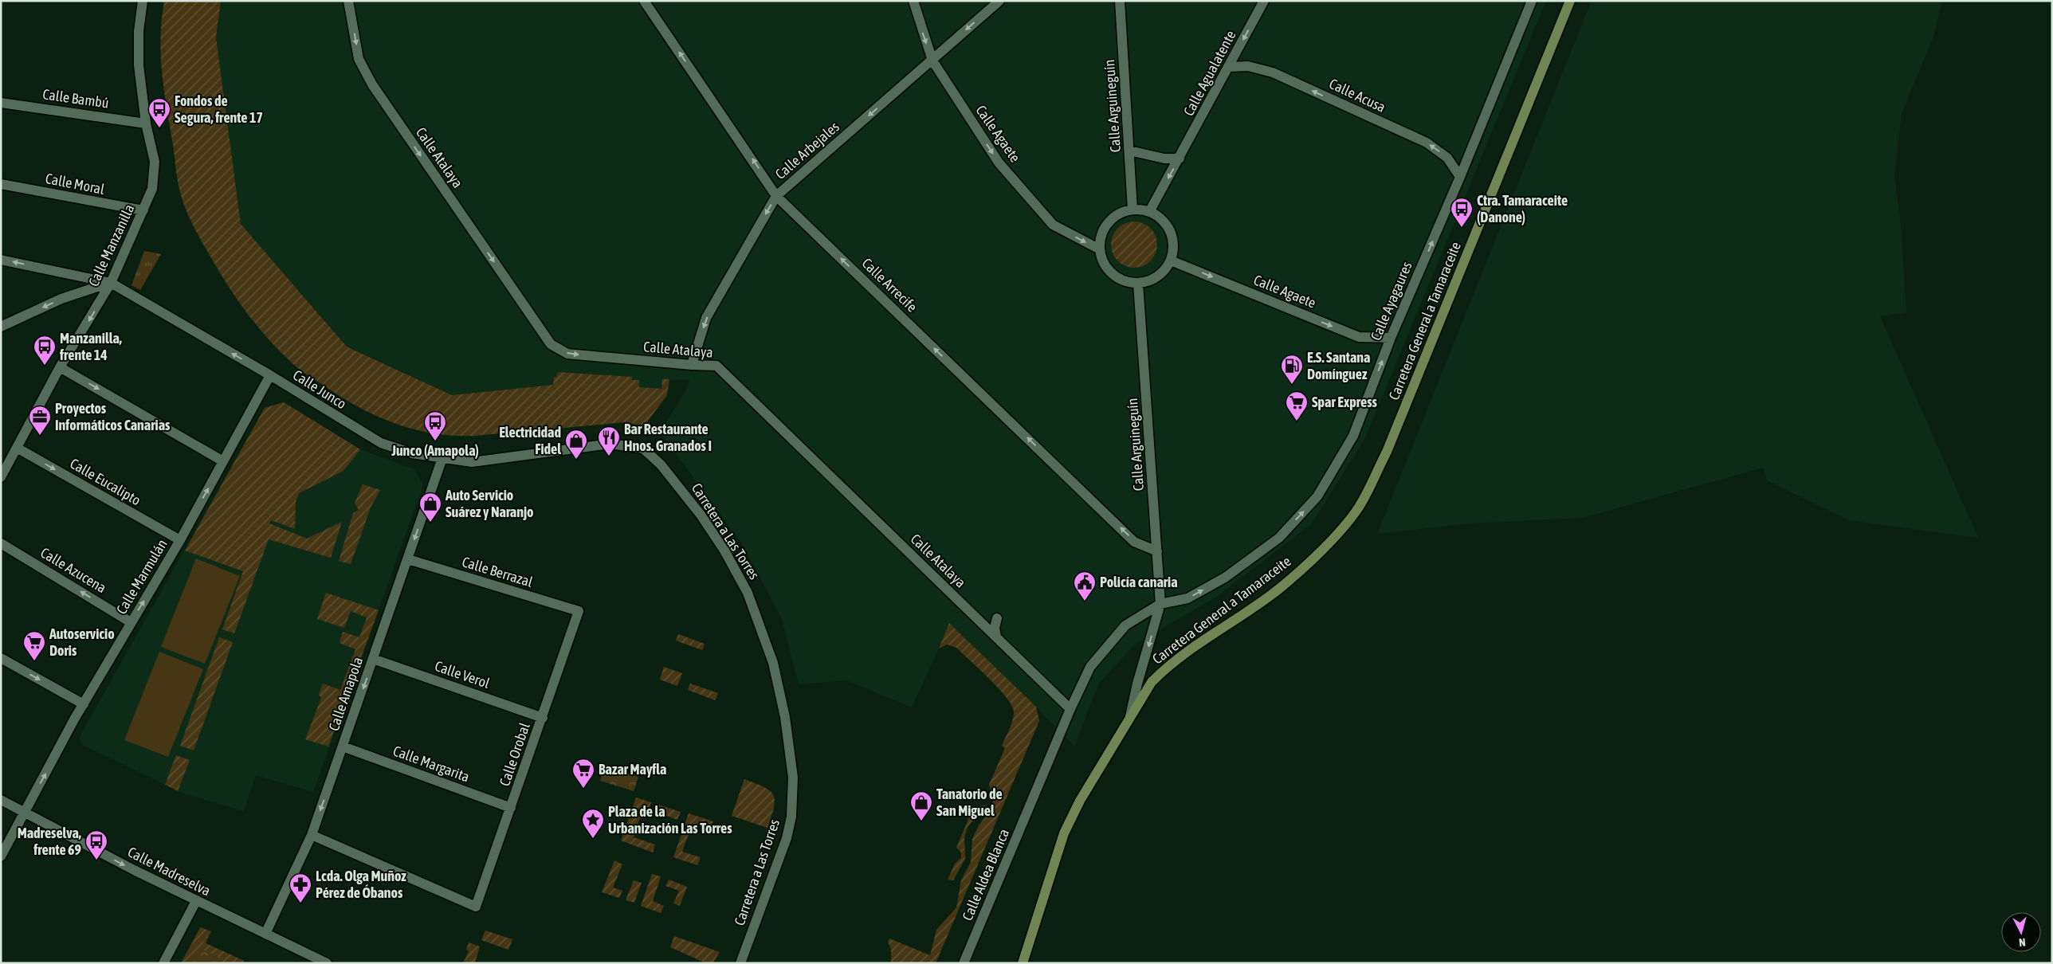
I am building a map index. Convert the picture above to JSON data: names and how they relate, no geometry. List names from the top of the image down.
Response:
{
  "streets": {
    "main road": ["Carretera General a Tamaraceite"],
    "street": [
      "Calle Agualatente",
      "Calle Acusa",
      "Calle Bambú",
      "Calle Arguineguín",
      "Calle Agaete",
      "Calle Arbejales",
      "Calle Atalaya",
      "Calle Moral",
      "Calle Manzanilla",
      "Calle Arrecife",
      "Calle Ayagaures",
      "Calle Junco",
      "Calle Eucalipto",
      "Carretera a Las Torres",
      "Calle Azucena",
      "Calle Berrazal",
      "Calle Marmulán",
      "Calle Verol",
      "Calle Amapola",
      "Calle Orobal",
      "Calle Margarita",
      "Calle Madreselva",
      "Calle Aldea Blanca"
    ]
  },
  "crossings": [
    ["Calle Agualatente", "Calle Acusa"],
    ["Calle Agualatente", "Calle Arguineguín"],
    ["Calle Agualatente", "Calle Agaete"],
    ["Calle Acusa", "Calle Ayagaures"],
    ["Calle Bambú", "Calle Manzanilla"],
    ["Calle Arguineguín", "Calle Agaete"],
    ["Calle Arguineguín", "Calle Arrecife"],
    ["Calle Arguineguín", "Calle Ayagaures"],
    ["Calle Arguineguín", "Carretera General a Tamaraceite"],
    ["Calle Agaete", "Calle Arbejales"],
    ["Calle Agaete", "Calle Ayagaures"],
    ["Calle Arbejales", "Calle Atalaya"],
    ["Calle Arbejales", "Calle Arrecife"],
    ["Calle Atalaya", "Calle Ayagaures"],
    ["Calle Atalaya", "Calle Aldea Blanca"],
    ["Calle Moral", "Calle Manzanilla"],
    ["Calle Manzanilla", "Calle Junco"],
    ["Calle Manzanilla", "Calle Eucalipto"],
    ["Calle Ayagaures", "Calle Aldea Blanca"],
    ["Calle Junco", "Carretera a Las Torres"],
    ["Calle Junco", "Calle Marmulán"],
    ["Calle Junco", "Calle Amapola"],
    ["Calle Eucalipto", "Calle Marmulán"],
    ["Calle Azucena", "Calle Marmulán"],
    ["Calle Berrazal", "Calle Amapola"],
    ["Calle Berrazal", "Calle Orobal"],
    ["Calle Marmulán", "Calle Madreselva"],
    ["Calle Verol", "Calle Amapola"],
    ["Calle Verol", "Calle Orobal"],
    ["Calle Amapola", "Calle Orobal"],
    ["Calle Amapola", "Calle Margarita"],
    ["Calle Amapola", "Calle Madreselva"],
    ["Calle Orobal", "Calle Margarita"]
  ],
  "one_way": [
    "Calle Agualatente",
    "Calle Acusa",
    "Calle Agaete",
    "Calle Arbejales",
    "Calle Atalaya",
    "Calle Arrecife",
    "Calle Ayagaures",
    "Calle Junco",
    "Calle Eucalipto",
    "Calle Azucena",
    "Calle Marmulán",
    "Calle Amapola",
    "Calle Madreselva"
  ],
  "places": {
    "bus stop": [
      "Fondos de Segura, frente 17",
      "Ctra. Tamaraceite (Danone)",
      "Manzanilla, frente 14",
      "Junco (Amapola)",
      "Madreselva, frente 69"
    ],
    "fuel station": ["E.S. Santana Domínguez"],
    "supermarket": ["Spar Express", "Autoservicio Doris", "Bazar Mayfla"],
    "office": ["Proyectos Informáticos Canarias"],
    "restaurant": ["Bar Restaurante Hnos. Granados I"],
    "shop": ["Electricidad Fidel", "Auto Servicio Suárez y Naranjo", "Tanatorio de San Miguel"],
    "public building": ["Policía canaria"],
    "place": ["Plaza de la Urbanización Las Torres"],
    "pharmacy": ["Lcda. Olga Muñoz Pérez de Óbanos"]
  },
  "north": "bottom"
}
